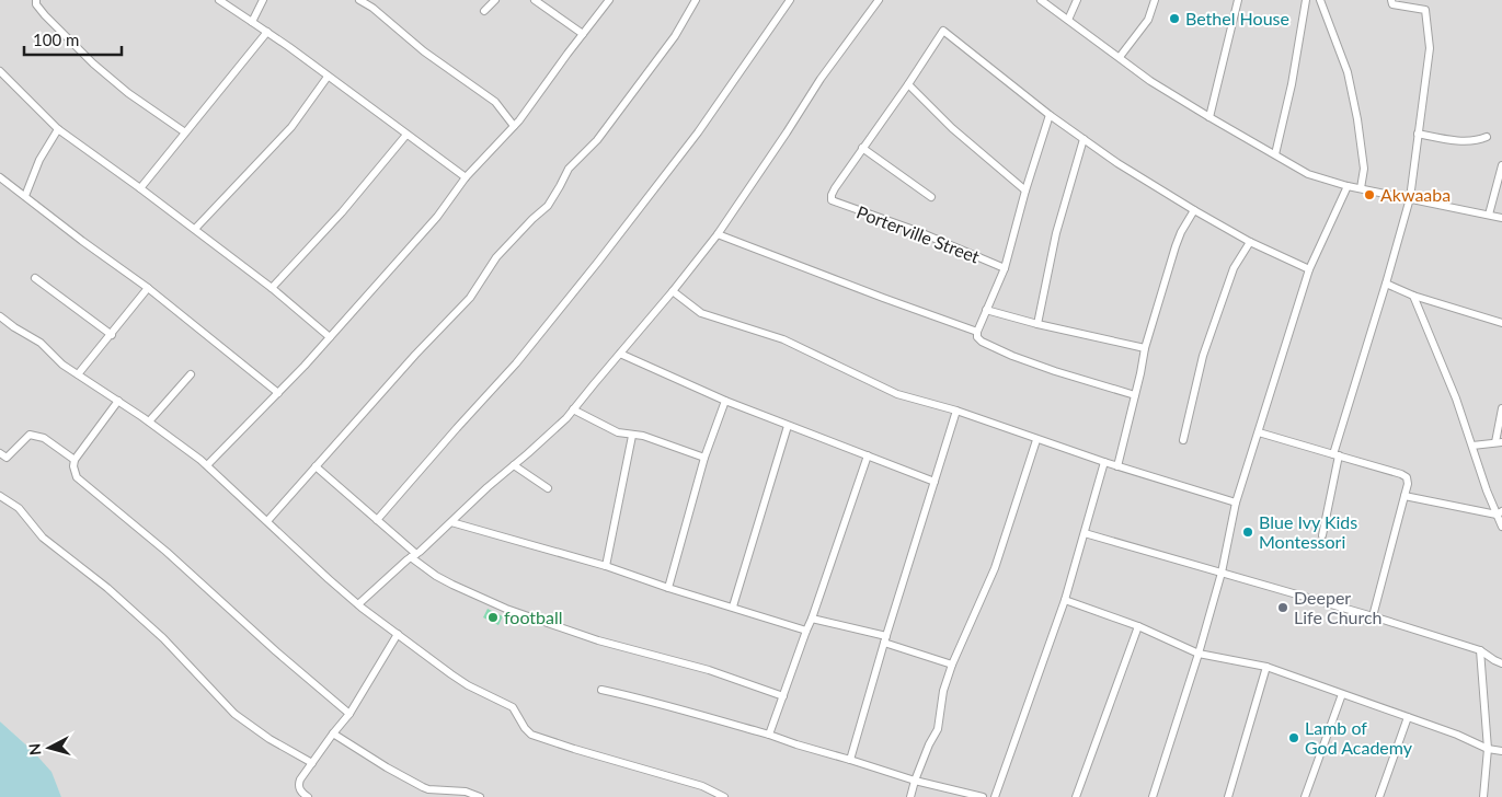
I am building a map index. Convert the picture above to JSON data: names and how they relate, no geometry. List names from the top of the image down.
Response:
{
  "streets": {
    "street": ["Porterville Street"]
  },
  "places": [
    "Bethel House",
    "Akwaaba",
    "Blue Ivy Kids Montessori",
    "Deeper Life Church",
    "football",
    "Lamb of God Academy"
  ],
  "scale_bar": "100 m",
  "north": "left"
}
